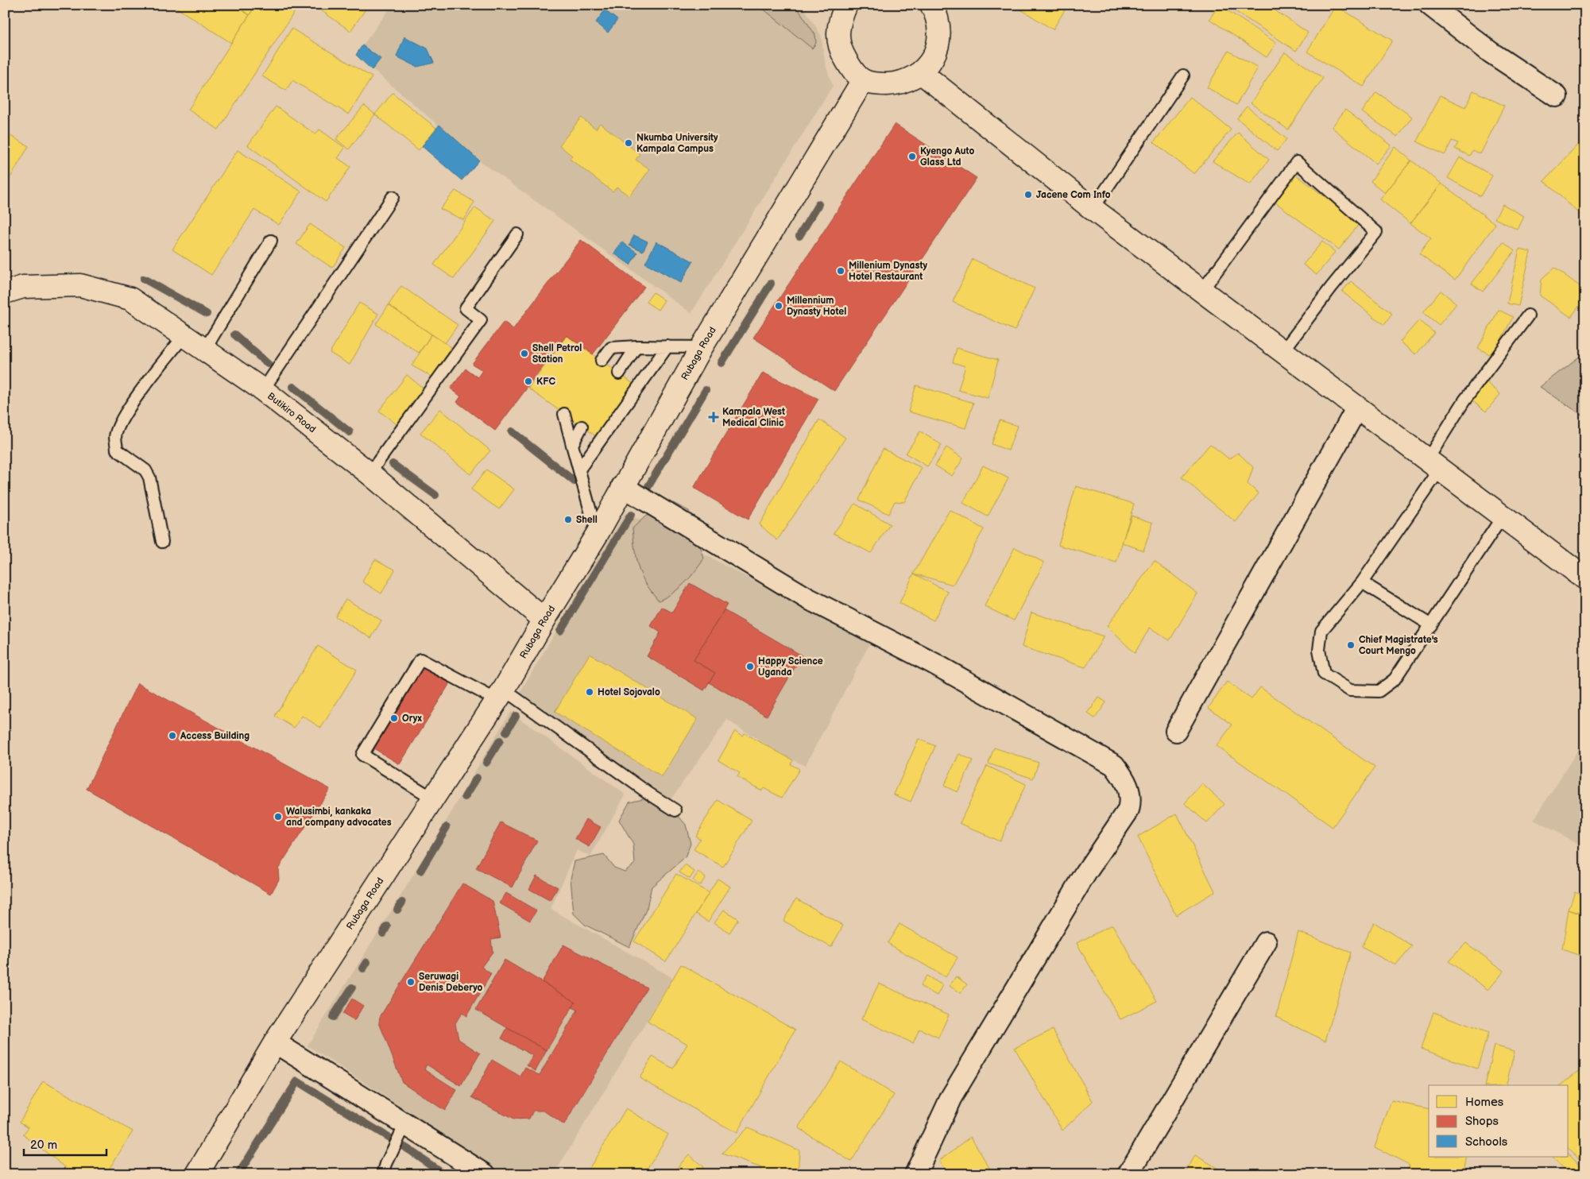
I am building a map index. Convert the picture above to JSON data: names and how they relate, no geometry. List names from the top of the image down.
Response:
{
  "streets": {
    "main road": ["Rubaga Road", "Butikiro Road"]
  },
  "crossings": [
    ["Rubaga Road", "Butikiro Road"]
  ],
  "places": {
    "other": [
      "Nkumba University Kampala Campus",
      "Kyengo Auto Glass Ltd",
      "Jacene Com Info",
      "Millenium Dynasty Hotel Restaurant",
      "Millennium Dynasty Hotel",
      "Shell Petrol Station",
      "KFC",
      "Shell",
      "Chief Magistrate's Court Mengo",
      "Happy Science Uganda",
      "Hotel Sojovalo",
      "Oryx",
      "Access Building",
      "Walusimbi, kankaka and company advocates",
      "Seruwagi Denis Deberyo"
    ],
    "health": ["Kampala West Medical Clinic"]
  },
  "legend": ["Homes", "Shops", "Schools"],
  "scale_bar": "20 m"
}
